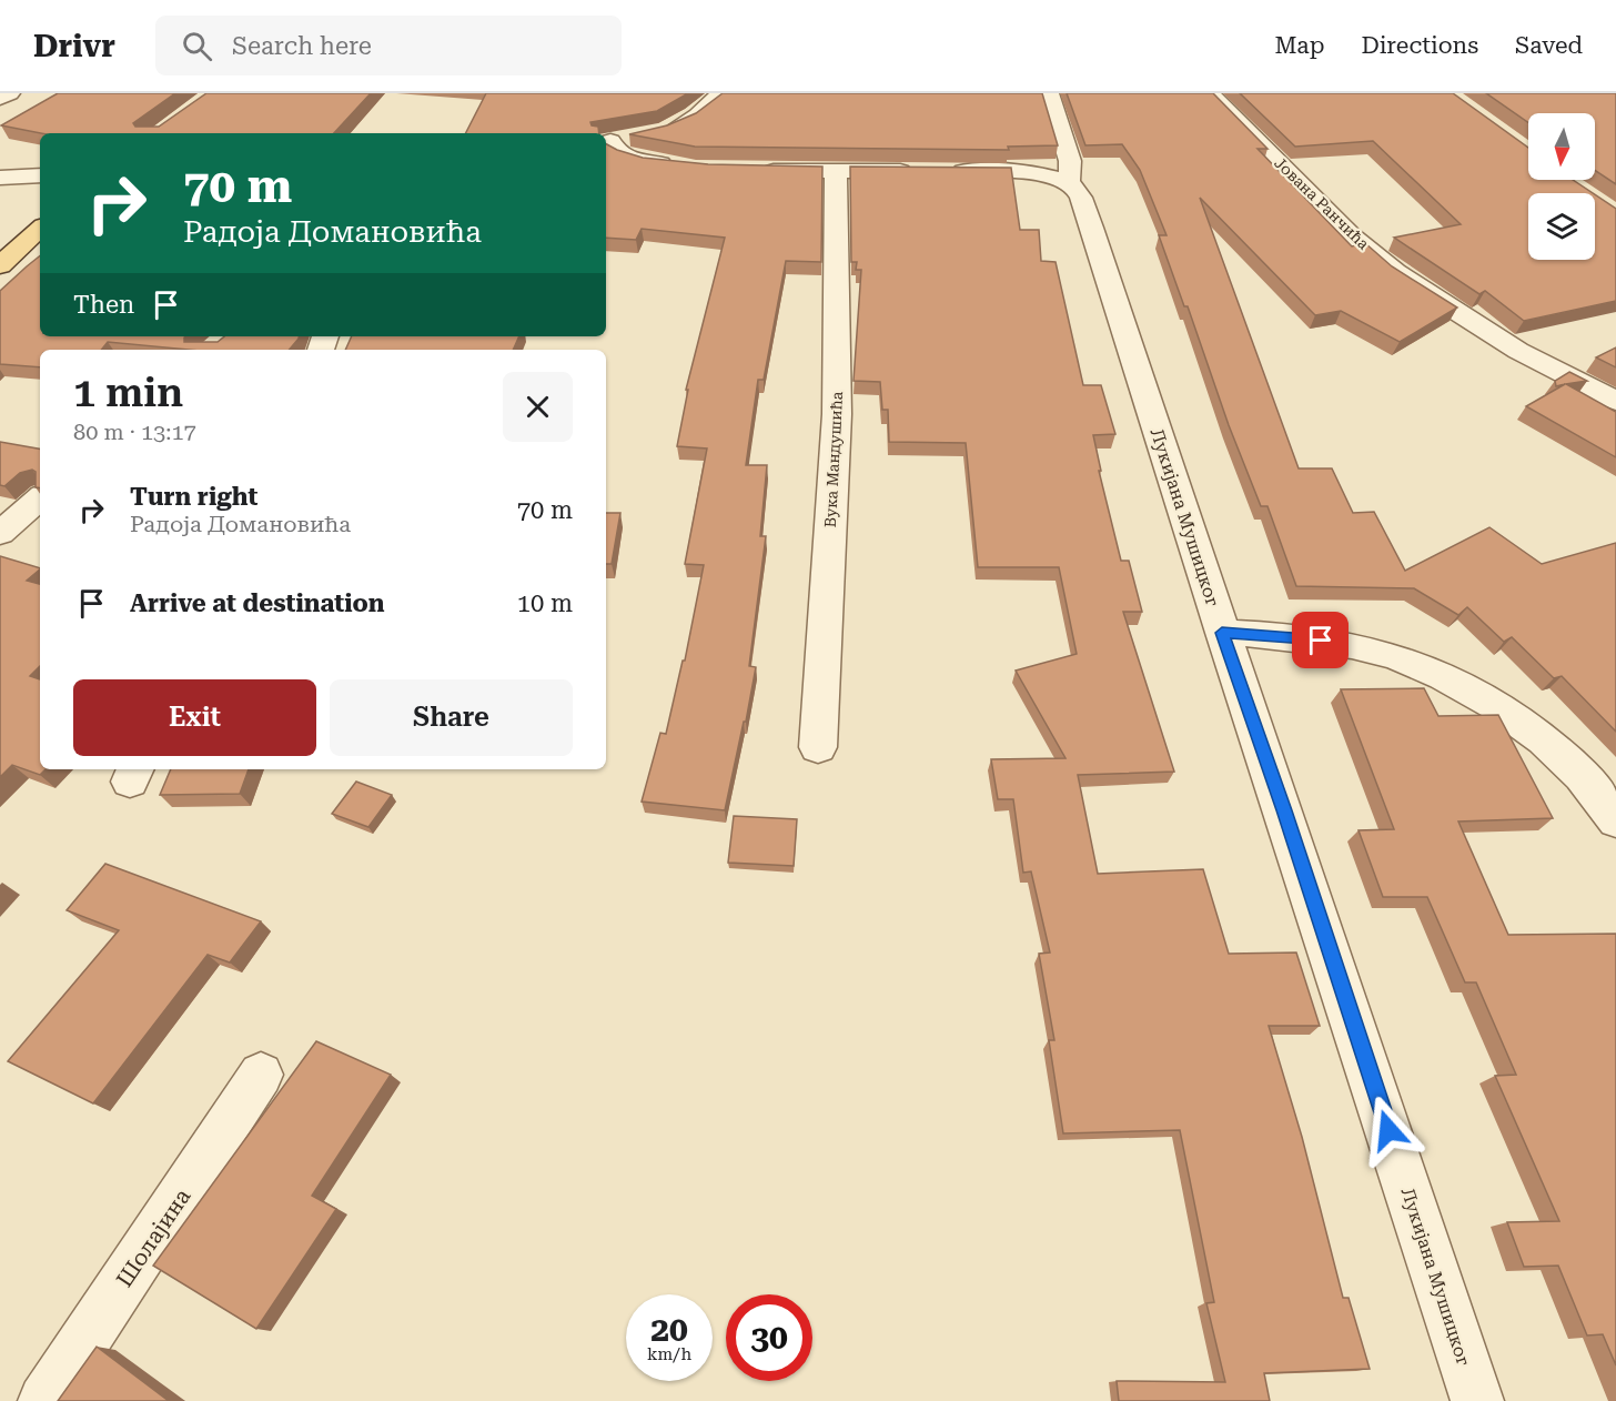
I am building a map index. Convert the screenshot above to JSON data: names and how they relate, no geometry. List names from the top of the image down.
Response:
{
  "streets": {
    "street": [
      "Јована Ранчића",
      "Вука Мандушића",
      "Лукијана Мушицког",
      "Шолајина"
    ]
  },
  "north": "bottom",
  "page": {
    "header": "Drivr",
    "search": "Search here",
    "nav": ["Map", "Directions", "Saved"],
    "turn": ["70 m", "Радоја Домановића"],
    "then": "Then",
    "heading": ["1 min", "80 m · 13:17"],
    "list": [
      {
        "name": "Turn right",
        "note": "Радоја Домановића",
        "value": "70 m"
      },
      {
        "name": "Arrive at destination",
        "value": "10 m"
      }
    ],
    "buttons": ["Exit", "Share"],
    "speed": "20 km/h",
    "limit": "30"
  }
}
